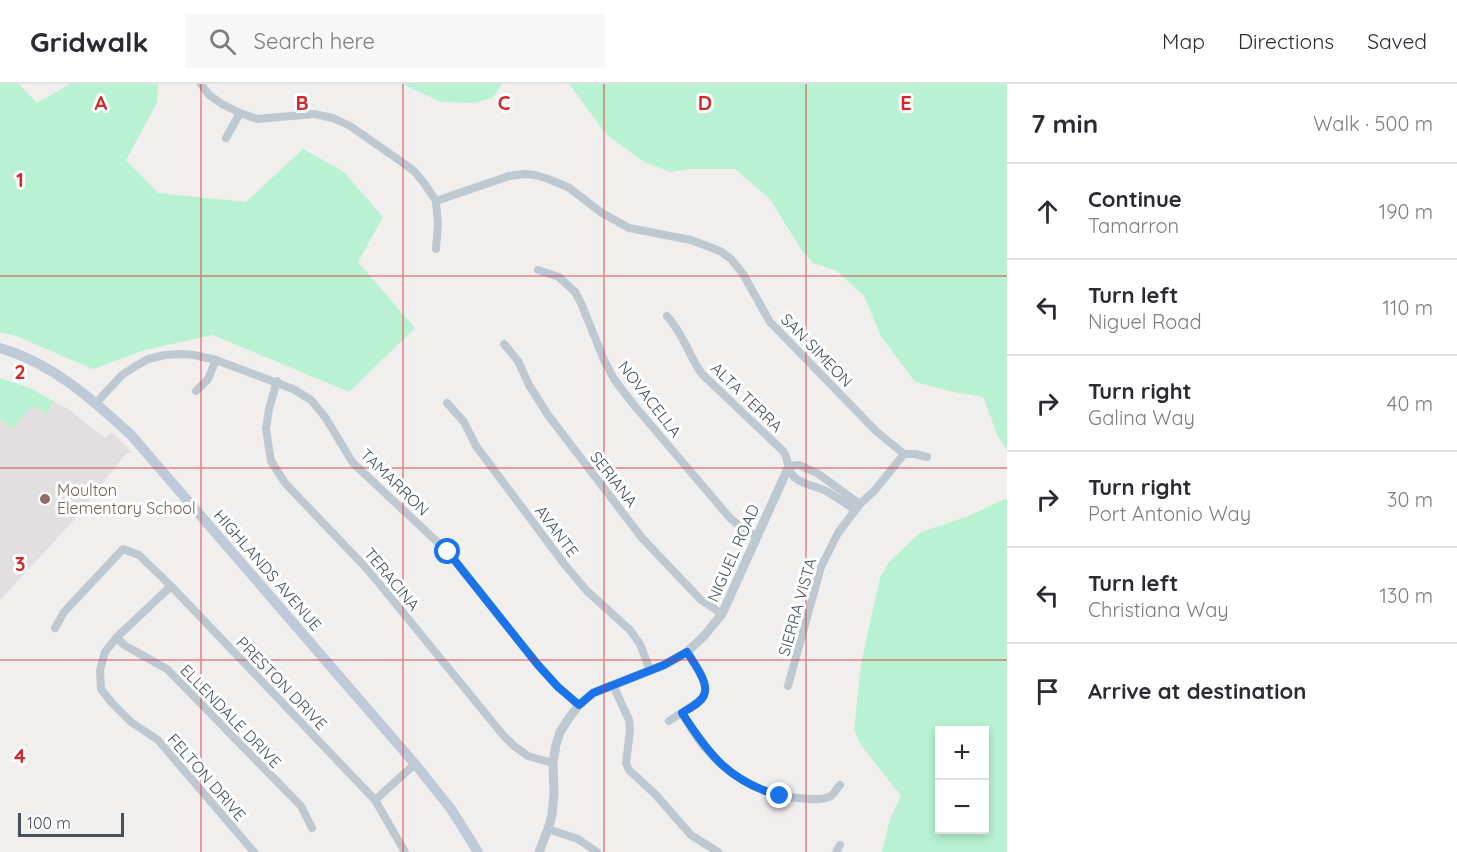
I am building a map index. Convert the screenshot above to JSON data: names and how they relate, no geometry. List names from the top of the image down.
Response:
{
  "streets": {
    "main road": ["HIGHLANDS AVENUE"],
    "street": [
      "SAN SIMEON",
      "ALTA TERRA",
      "NOVACELLA",
      "SERIANA",
      "TAMARRON",
      "AVANTE",
      "NIGUEL ROAD",
      "TERACINA",
      "SIERRA VISTA",
      "PRESTON DRIVE",
      "ELLENDALE DRIVE",
      "FELTON DRIVE"
    ]
  },
  "crossings": [
    ["SAN SIMEON", "SIERRA VISTA"],
    ["ALTA TERRA", "NIGUEL ROAD"],
    ["ALTA TERRA", "SIERRA VISTA"],
    ["NOVACELLA", "NIGUEL ROAD"],
    ["SERIANA", "NIGUEL ROAD"],
    ["TAMARRON", "NIGUEL ROAD"],
    ["TAMARRON", "HIGHLANDS AVENUE"],
    ["TAMARRON", "TERACINA"],
    ["AVANTE", "NIGUEL ROAD"],
    ["NIGUEL ROAD", "TERACINA"],
    ["PRESTON DRIVE", "FELTON DRIVE"],
    ["ELLENDALE DRIVE", "FELTON DRIVE"]
  ],
  "places": ["Moulton Elementary School"],
  "scale_bar": "100 m",
  "page": {
    "header": "Gridwalk",
    "search": "Search here",
    "nav": ["Map", "Directions", "Saved"],
    "heading": ["7 min", "Walk · 500 m"],
    "list": [
      ["Continue", "Tamarron", "190 m"],
      ["Turn left", "Niguel Road", "110 m"],
      ["Turn right", "Galina Way", "40 m"],
      ["Turn right", "Port Antonio Way", "30 m"],
      ["Turn left", "Christiana Way", "130 m"],
      "Arrive at destination"
    ],
    "map_buttons": ["+", "−"],
    "scale": "100 m"
  },
  "grid": {
    "columns": [
      "A",
      "B",
      "C",
      "D",
      "E"
    ],
    "rows": [
      "1",
      "2",
      "3",
      "4"
    ]
  }
}
